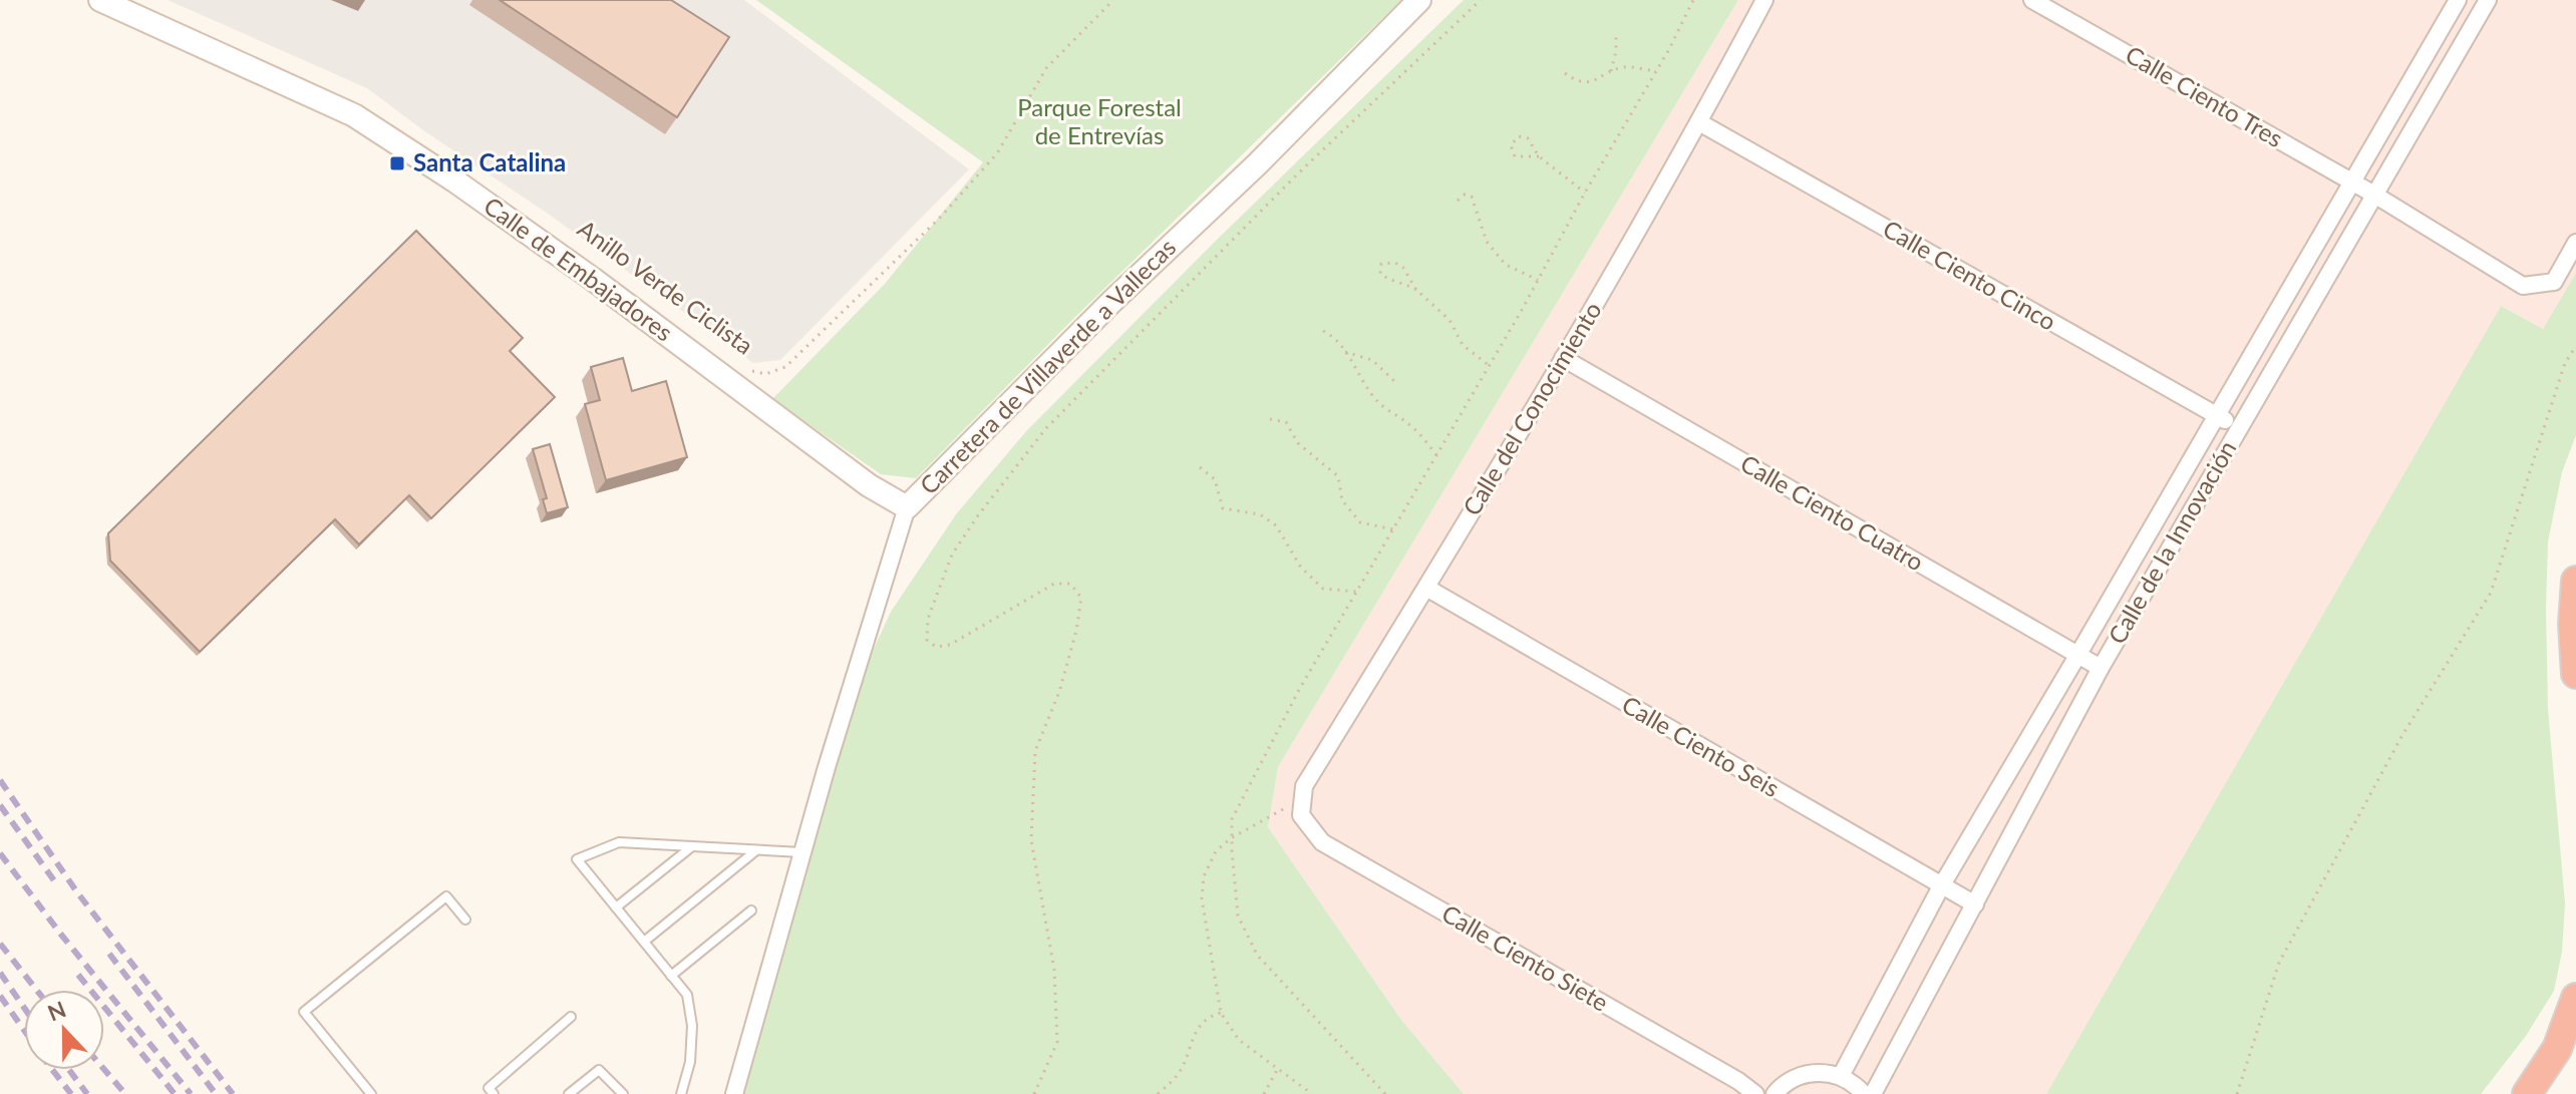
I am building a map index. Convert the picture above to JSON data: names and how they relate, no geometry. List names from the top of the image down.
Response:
{
  "streets": {
    "main road": ["Calle de Embajadores", "Carretera de Villaverde a Vallecas"],
    "street": [
      "Calle Ciento Tres",
      "Calle Ciento Cinco",
      "Calle del Conocimiento",
      "Calle Ciento Cuatro",
      "Calle de la Innovación",
      "Calle Ciento Seis",
      "Calle Ciento Siete"
    ],
    "path": ["Anillo Verde Ciclista"]
  },
  "crossings": [
    ["Calle Ciento Tres", "Calle de la Innovación"],
    ["Calle de Embajadores", "Carretera de Villaverde a Vallecas"],
    ["Calle Ciento Cinco", "Calle del Conocimiento"],
    ["Calle Ciento Cinco", "Calle de la Innovación"],
    ["Calle del Conocimiento", "Calle Ciento Cuatro"],
    ["Calle del Conocimiento", "Calle Ciento Seis"],
    ["Calle del Conocimiento", "Calle Ciento Siete"],
    ["Calle Ciento Cuatro", "Calle de la Innovación"],
    ["Calle de la Innovación", "Calle Ciento Seis"]
  ],
  "parks": ["Parque Forestal de Entrevías"],
  "places": {
    "transit": ["Santa Catalina"]
  },
  "north": "top"
}
